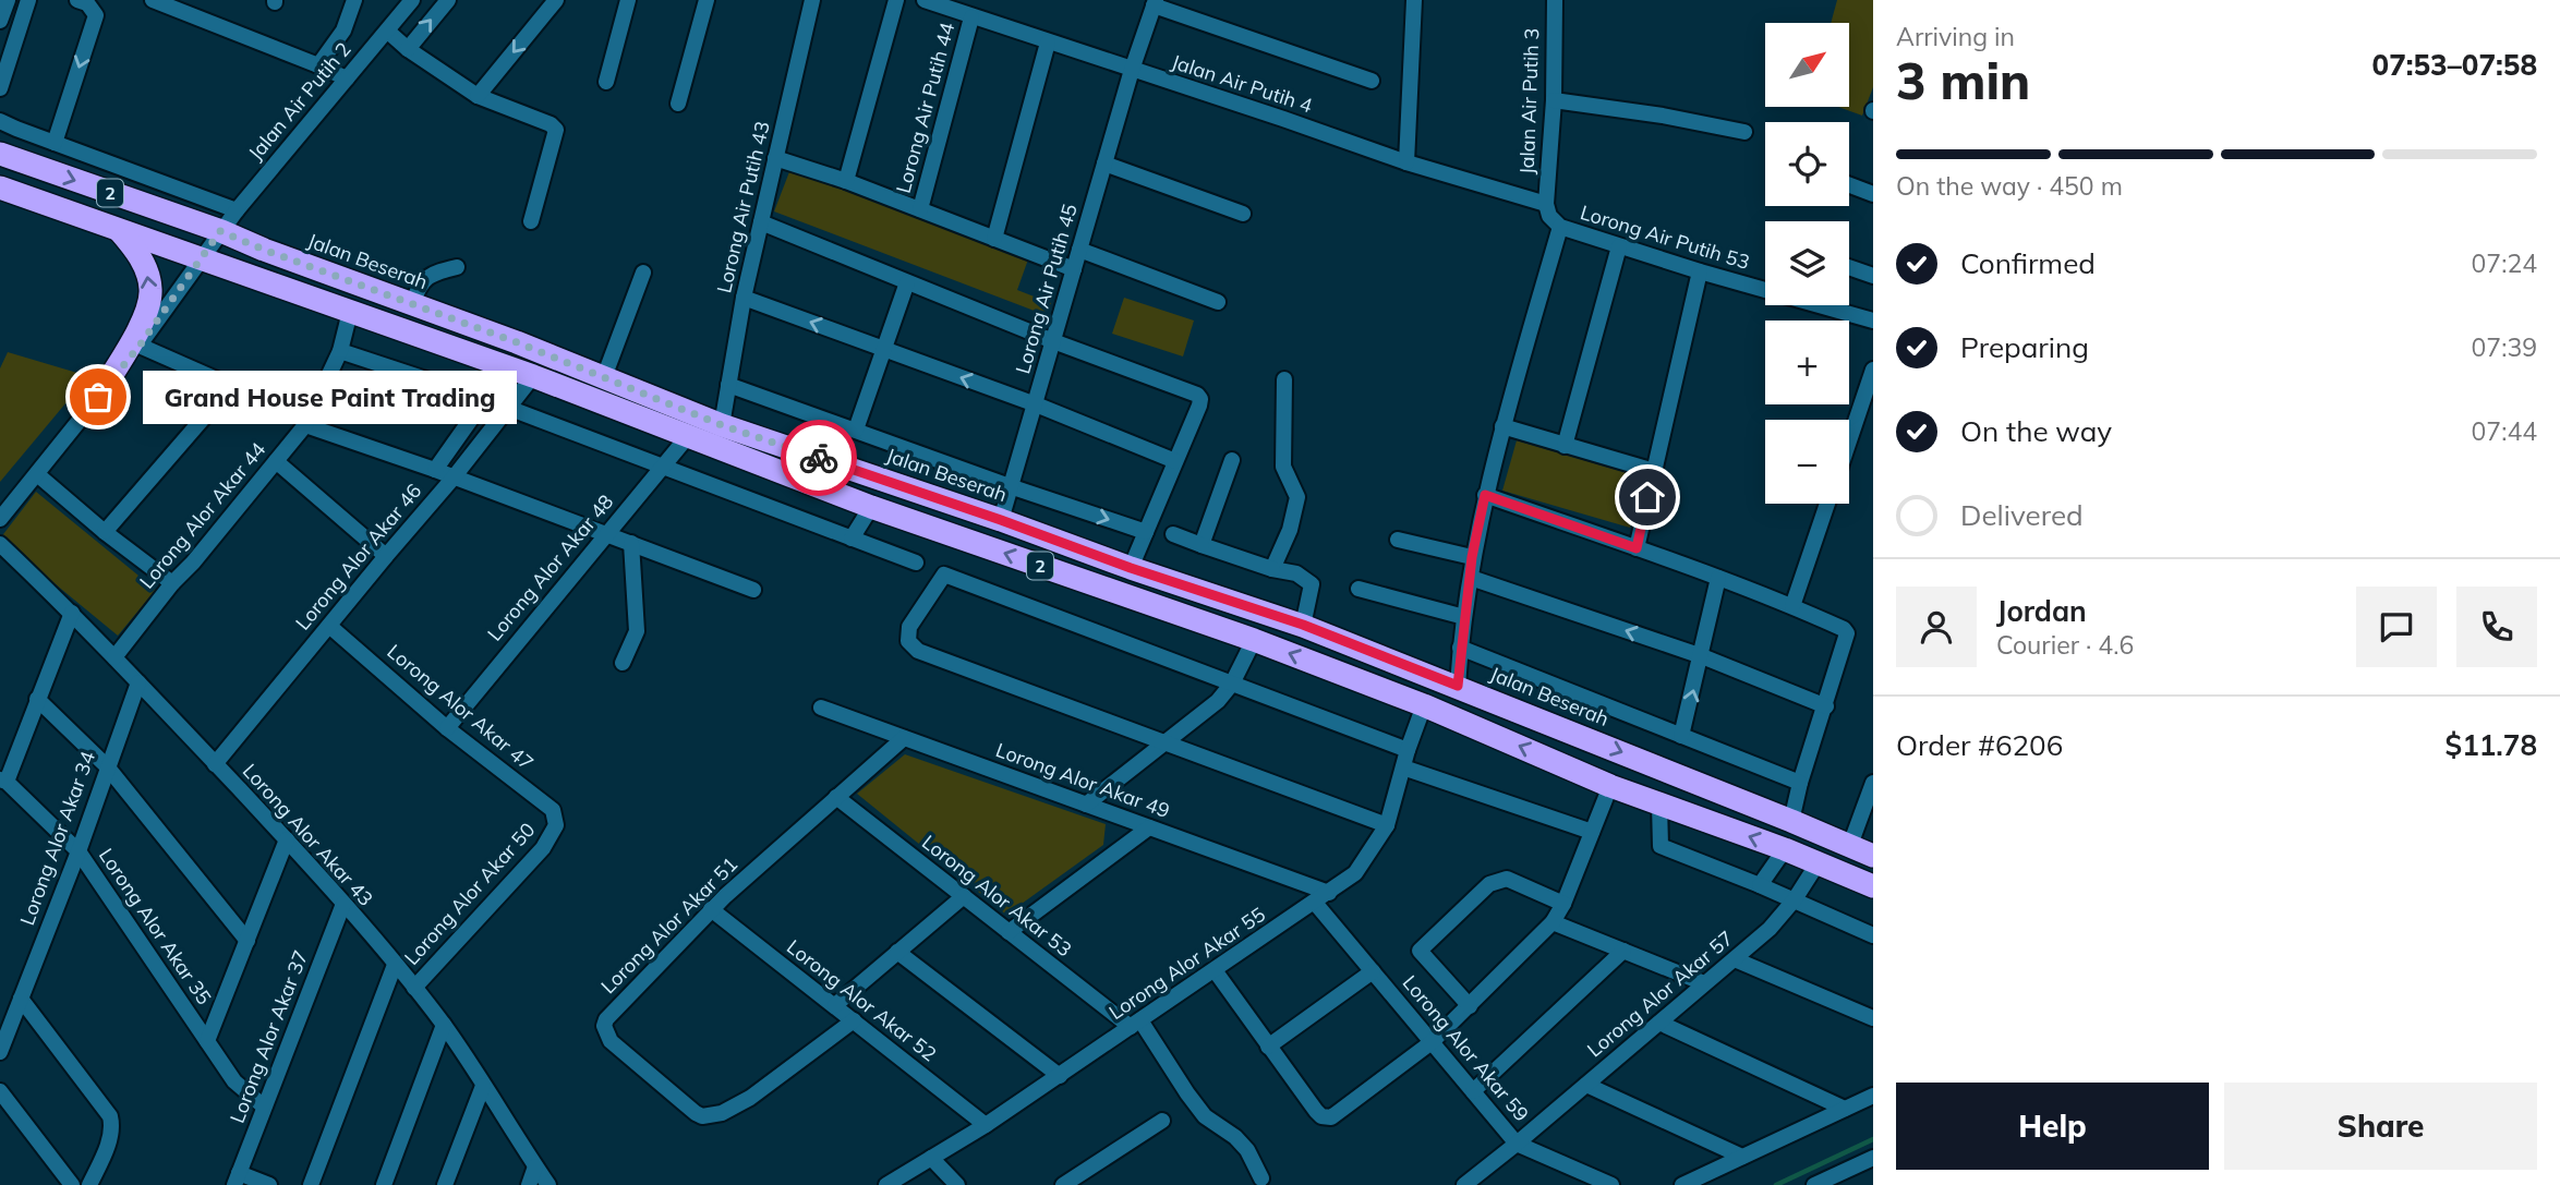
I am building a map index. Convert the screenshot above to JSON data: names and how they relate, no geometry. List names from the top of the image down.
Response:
{
  "streets": {
    "highway": ["2", "Jalan Beserah"],
    "street": [
      "Jalan Air Putih 4",
      "Jalan Air Putih 2",
      "Jalan Air Putih 3",
      "Lorong Air Putih 44",
      "Lorong Air Putih 43",
      "Lorong Air Putih 53",
      "Lorong Air Putih 45",
      "Lorong Alor Akar 44",
      "Lorong Alor Akar 46",
      "Lorong Alor Akar 48",
      "Lorong Alor Akar 47",
      "Lorong Alor Akar 49",
      "Lorong Alor Akar 43",
      "Lorong Alor Akar 34",
      "Lorong Alor Akar 50",
      "Lorong Alor Akar 53",
      "Lorong Alor Akar 51",
      "Lorong Alor Akar 35",
      "Lorong Alor Akar 55",
      "Lorong Alor Akar 57",
      "Lorong Alor Akar 52",
      "Lorong Alor Akar 37",
      "Lorong Alor Akar 59"
    ]
  },
  "crossings": [
    ["Jalan Air Putih 4", "Jalan Air Putih 3"],
    ["Jalan Air Putih 4", "Lorong Air Putih 44"],
    ["Jalan Air Putih 4", "Lorong Air Putih 53"],
    ["Jalan Air Putih 4", "Lorong Air Putih 45"],
    ["Jalan Air Putih 2", "2"],
    ["Jalan Air Putih 2", "Jalan Beserah"],
    ["Jalan Air Putih 3", "Lorong Air Putih 53"],
    ["2", "Lorong Alor Akar 44"],
    ["2", "Lorong Alor Akar 46"],
    ["2", "Lorong Alor Akar 48"],
    ["2", "Lorong Alor Akar 55"],
    ["2", "Lorong Alor Akar 57"],
    ["Lorong Air Putih 43", "Jalan Beserah"],
    ["Jalan Beserah", "Lorong Air Putih 45"],
    ["Lorong Alor Akar 44", "Lorong Alor Akar 43"],
    ["Lorong Alor Akar 46", "Lorong Alor Akar 47"],
    ["Lorong Alor Akar 46", "Lorong Alor Akar 43"],
    ["Lorong Alor Akar 48", "Lorong Alor Akar 47"],
    ["Lorong Alor Akar 47", "Lorong Alor Akar 50"],
    ["Lorong Alor Akar 49", "Lorong Alor Akar 51"],
    ["Lorong Alor Akar 49", "Lorong Alor Akar 55"],
    ["Lorong Alor Akar 43", "Lorong Alor Akar 34"],
    ["Lorong Alor Akar 43", "Lorong Alor Akar 50"],
    ["Lorong Alor Akar 43", "Lorong Alor Akar 37"],
    ["Lorong Alor Akar 34", "Lorong Alor Akar 35"],
    ["Lorong Alor Akar 53", "Lorong Alor Akar 51"],
    ["Lorong Alor Akar 53", "Lorong Alor Akar 55"],
    ["Lorong Alor Akar 51", "Lorong Alor Akar 52"],
    ["Lorong Alor Akar 35", "Lorong Alor Akar 37"],
    ["Lorong Alor Akar 55", "Lorong Alor Akar 52"],
    ["Lorong Alor Akar 55", "Lorong Alor Akar 59"],
    ["Lorong Alor Akar 57", "Lorong Alor Akar 59"]
  ],
  "places": ["Grand House Paint Trading"],
  "north": "top right",
  "page": {
    "heading": ["3 min", "Arriving in", "07:53–07:58"],
    "panel": [
      "Jordan",
      "Courier · 4.6",
      "Order #6206",
      "$11.78"
    ],
    "map_buttons": ["+", "−"],
    "bar": "On the way · 450 m",
    "list": [
      ["Confirmed", "07:24"],
      ["Preparing", "07:39"],
      ["On the way", "07:44"],
      "Delivered"
    ],
    "bubble": "Grand House Paint Trading",
    "buttons": ["Help", "Share"]
  }
}
